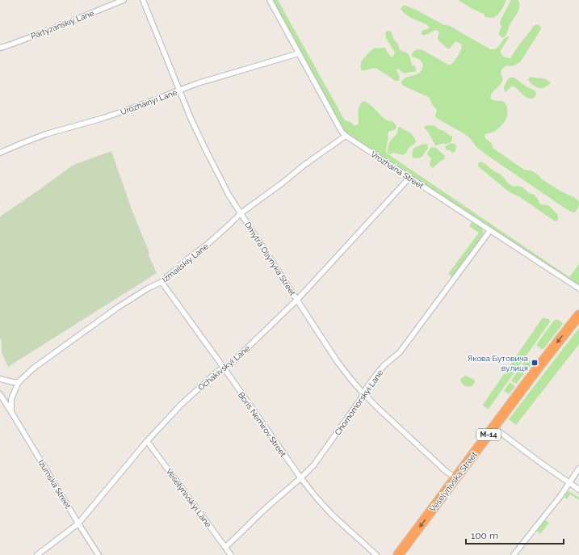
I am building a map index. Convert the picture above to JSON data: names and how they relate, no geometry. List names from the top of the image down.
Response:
{
  "streets": {
    "highway": ["М-14", "Veselynivska Street"],
    "street": [
      "Partyzanskiy Lane",
      "Urozhainyi Lane",
      "Vrozhaina Street",
      "Dmytra Oliynyka Street",
      "Izmailskiy Lane",
      "Ochakivskyi Lane",
      "Chornomorskyi Lane",
      "Boris Nemirov Street",
      "Izumska Street",
      "Veselynivskyi Lane"
    ]
  },
  "crossings": [
    ["Urozhainyi Lane", "Vrozhaina Street"],
    ["Urozhainyi Lane", "Dmytra Oliynyka Street"],
    ["Vrozhaina Street", "Izmailskiy Lane"],
    ["Vrozhaina Street", "Ochakivskyi Lane"],
    ["Vrozhaina Street", "Chornomorskyi Lane"],
    ["Dmytra Oliynyka Street", "Izmailskiy Lane"],
    ["Dmytra Oliynyka Street", "Ochakivskyi Lane"],
    ["Dmytra Oliynyka Street", "Chornomorskyi Lane"],
    ["Dmytra Oliynyka Street", "Veselynivska Street"],
    ["Izmailskiy Lane", "Boris Nemirov Street"],
    ["Ochakivskyi Lane", "Boris Nemirov Street"],
    ["Ochakivskyi Lane", "Izumska Street"],
    ["Ochakivskyi Lane", "Veselynivskyi Lane"],
    ["Chornomorskyi Lane", "Boris Nemirov Street"],
    ["Chornomorskyi Lane", "Veselynivskyi Lane"]
  ],
  "one_way": ["Veselynivska Street"],
  "places": {
    "transit": ["Якова Бутовича вулиця"]
  },
  "scale_bar": "100 m"
}
